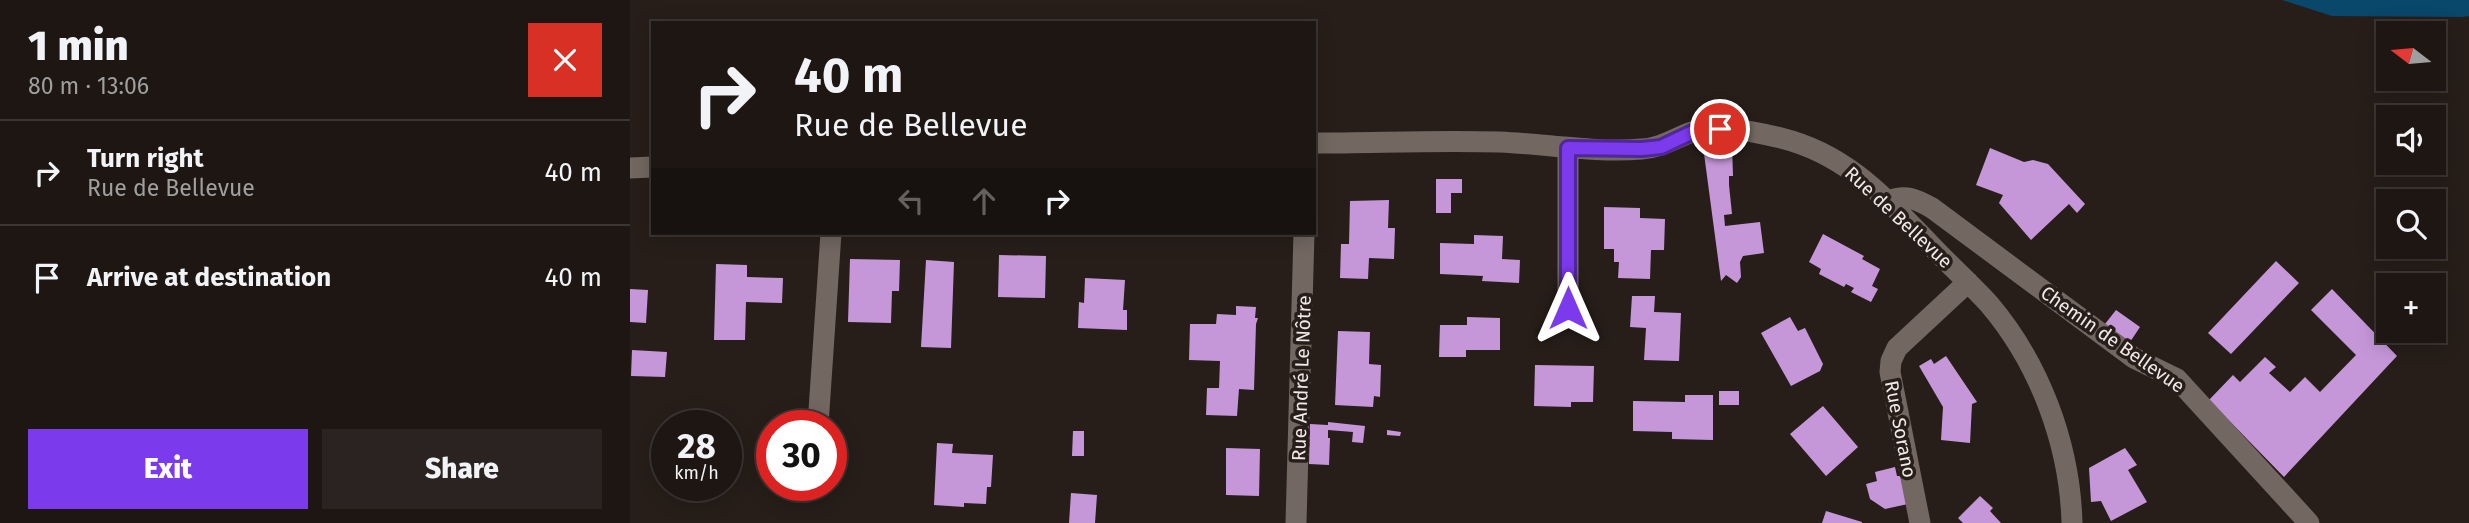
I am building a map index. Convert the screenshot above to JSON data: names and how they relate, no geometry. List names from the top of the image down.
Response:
{
  "streets": {
    "street": [
      "Rue de Bellevue",
      "Chemin de Bellevue",
      "Rue André Le Nôtre",
      "Rue Sorano"
    ]
  },
  "crossings": [
    ["Rue de Bellevue", "Chemin de Bellevue"],
    ["Rue de Bellevue", "Rue Sorano"]
  ],
  "north": "left",
  "page": {
    "heading": ["1 min", "80 m · 13:06"],
    "map_buttons": "+",
    "turn": ["40 m", "Rue de Bellevue"],
    "list": [
      {
        "name": "Turn right",
        "note": "Rue de Bellevue",
        "value": "40 m"
      },
      {
        "name": "Arrive at destination",
        "value": "40 m"
      }
    ],
    "speed": "28 km/h",
    "limit": "30",
    "buttons": ["Exit", "Share"]
  }
}
